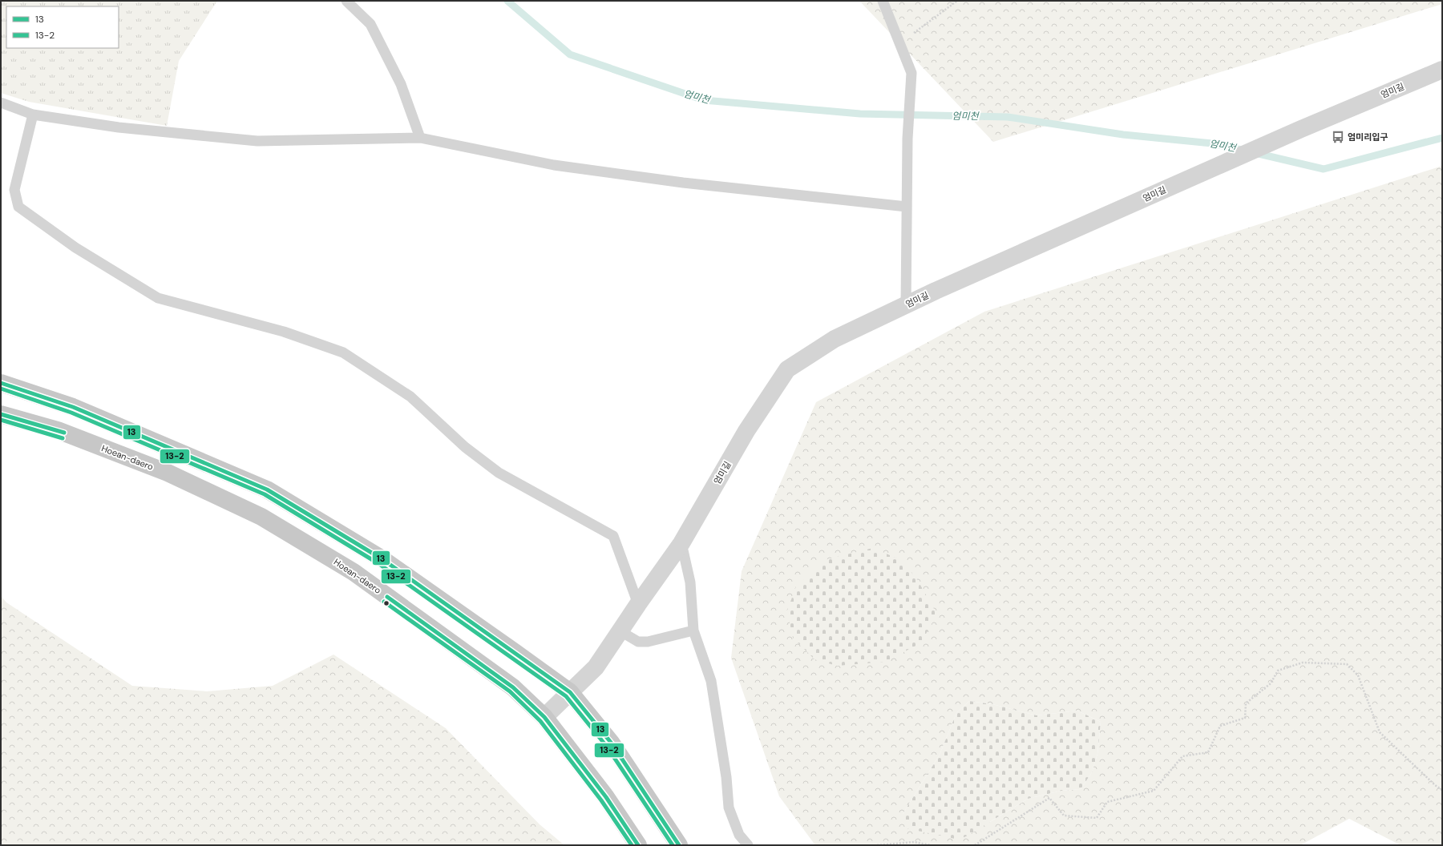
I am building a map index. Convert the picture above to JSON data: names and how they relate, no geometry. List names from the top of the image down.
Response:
{
  "streets": {
    "main road": ["Hoean-daero"],
    "street": ["엄미길"]
  },
  "crossings": [
    ["엄미길", "Hoean-daero"]
  ],
  "water": ["엄미천"],
  "places": {
    "bus stop": ["엄미리입구"]
  },
  "lines": ["transit line 13", "transit line 13-2"],
  "legend": ["13", "13-2"]
}
